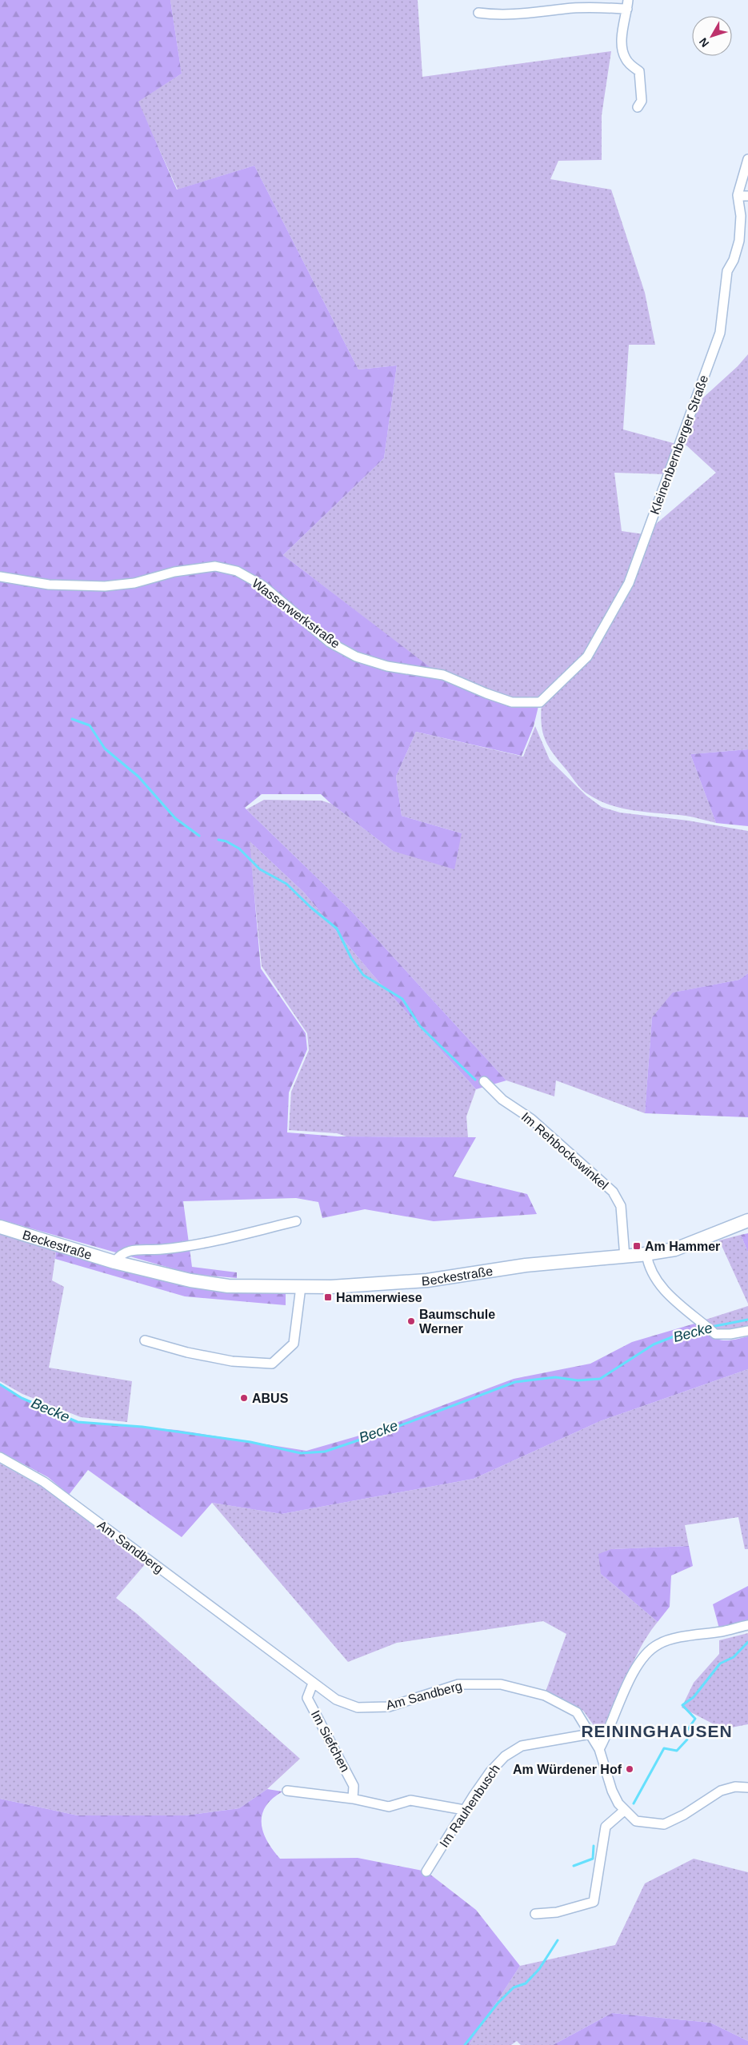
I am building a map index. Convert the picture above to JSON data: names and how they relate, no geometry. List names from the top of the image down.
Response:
{
  "streets": {
    "main road": ["Beckestraße"],
    "street": [
      "Kleinenbernberger Straße",
      "Wasserwerkstraße",
      "Im Rehbockswinkel",
      "Am Sandberg",
      "Im Siefchen",
      "Im Rauhenbusch"
    ]
  },
  "crossings": [
    ["Kleinenbernberger Straße", "Wasserwerkstraße"],
    ["Im Rehbockswinkel", "Beckestraße"],
    ["Am Sandberg", "Im Siefchen"],
    ["Am Sandberg", "Im Rauhenbusch"]
  ],
  "districts": ["REININGHAUSEN"],
  "water": ["Becke"],
  "places": {
    "transit": ["Am Hammer", "Hammerwiese"],
    "other": ["Baumschule Werner", "ABUS", "Am Würdener Hof"]
  },
  "north": "bottom left"
}
